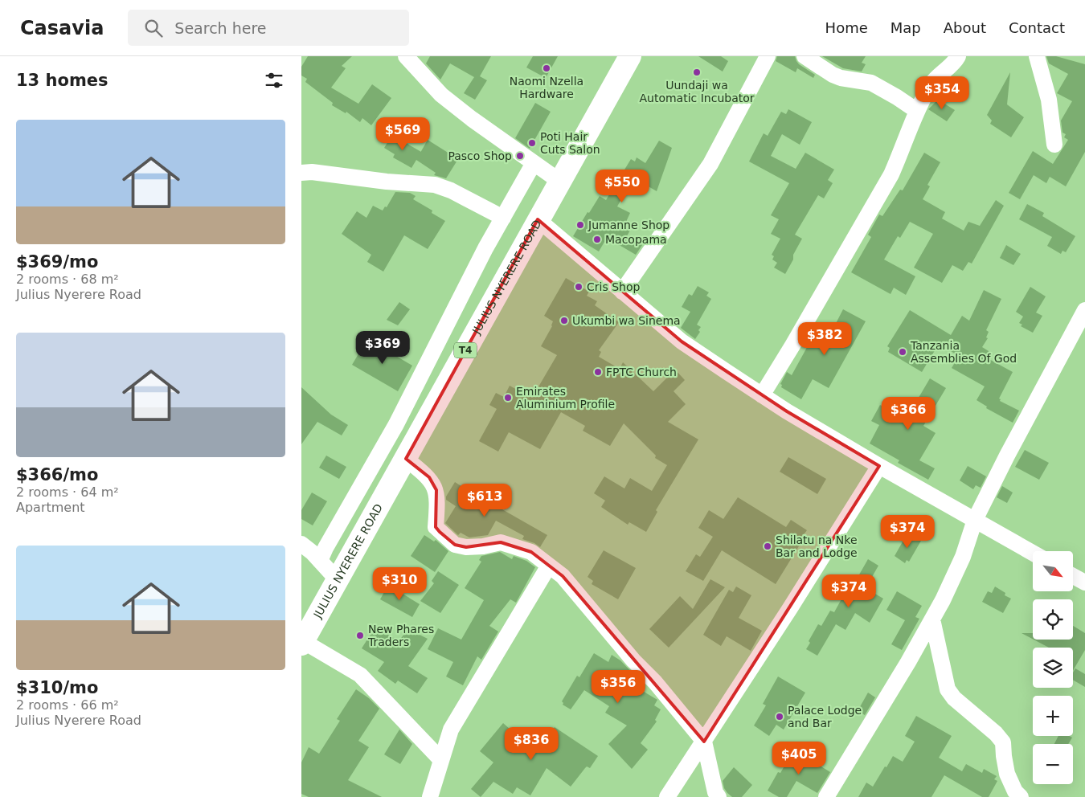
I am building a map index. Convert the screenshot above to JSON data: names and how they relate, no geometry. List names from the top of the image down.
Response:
{
  "streets": {
    "highway": ["JULIUS NYERERE ROAD", "T4"]
  },
  "places": [
    "Naomi Nzella Hardware",
    "Uundaji wa Automatic Incubator",
    "Poti Hair Cuts Salon",
    "Pasco Shop",
    "Jumanne Shop",
    "Macopama",
    "Cris Shop",
    "Ukumbi wa Sinema",
    "Tanzania Assemblies Of God",
    "FPTC Church",
    "Emirates Aluminium Profile",
    "Shilatu na Nke Bar and Lodge",
    "New Phares Traders",
    "Palace Lodge and Bar"
  ],
  "north": "bottom right",
  "page": {
    "header": "Casavia",
    "search": "Search here",
    "nav": [
      "Home",
      "Map",
      "About",
      "Contact"
    ],
    "heading": "13 homes",
    "price": [
      "$354",
      "$569",
      "$550",
      "$382",
      "$369",
      "$366",
      "$613",
      "$374",
      "$310",
      "$374",
      "$356",
      "$836",
      "$405"
    ],
    "list": [
      {
        "name": "$369/mo",
        "note": "2 rooms · 68 m² · Julius Nyerere Road"
      },
      {
        "name": "$366/mo",
        "note": "2 rooms · 64 m² · Apartment"
      },
      {
        "name": "$310/mo",
        "note": "2 rooms · 66 m² · Julius Nyerere Road"
      }
    ],
    "map_buttons": ["+", "−"]
  }
}
